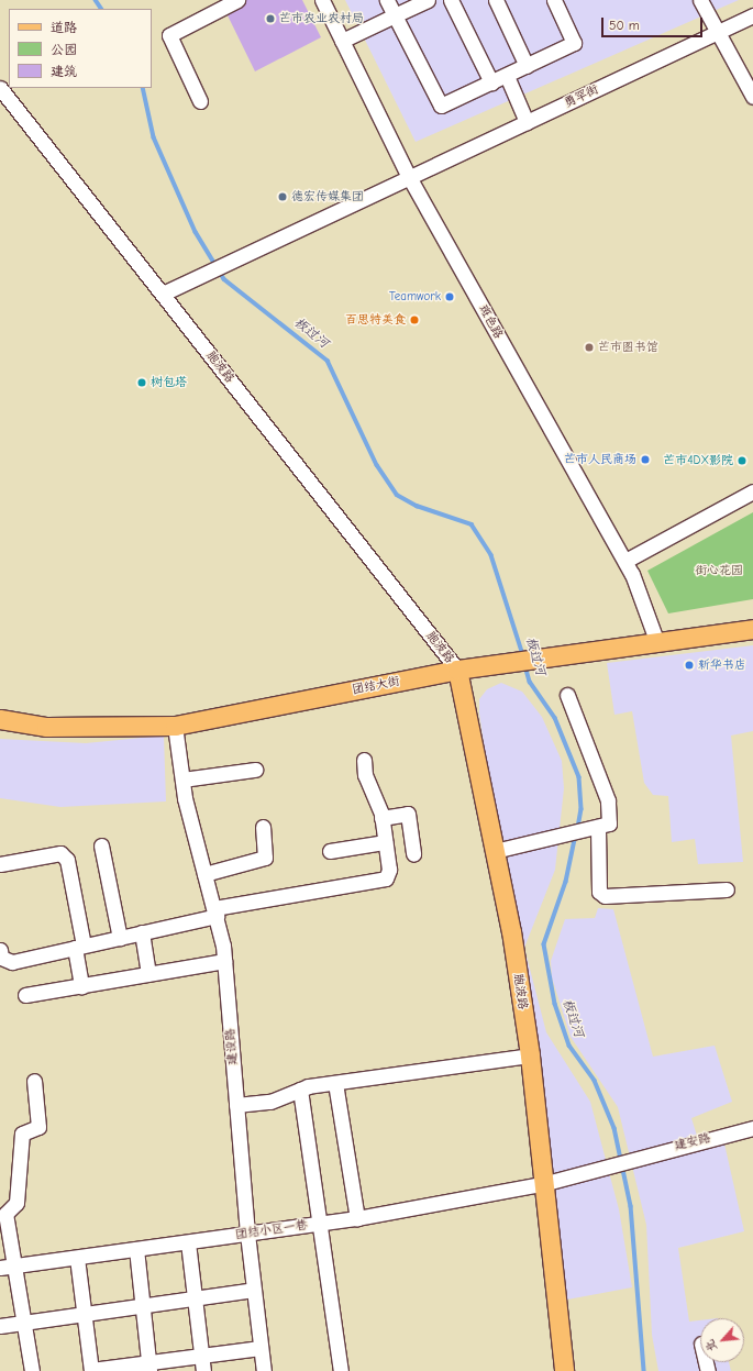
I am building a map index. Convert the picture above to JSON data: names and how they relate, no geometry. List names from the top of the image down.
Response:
{
  "streets": {
    "main road": ["胞波路", "团结大街"],
    "street": [
      "勇罕街",
      "斑色路",
      "建设路",
      "建安路",
      "团结小区一巷"
    ]
  },
  "crossings": [
    ["勇罕街", "斑色路"],
    ["勇罕街", "胞波路"],
    ["斑色路", "团结大街"],
    ["胞波路", "团结大街"],
    ["胞波路", "建安路"],
    ["胞波路", "团结小区一巷"],
    ["团结大街", "建设路"],
    ["建设路", "团结小区一巷"],
    ["建安路", "团结小区一巷"]
  ],
  "water": ["板过河"],
  "parks": ["街心花园"],
  "places": [
    "芒市农业农村局",
    "德宏传媒集团",
    "Teamwork",
    "百思特美食",
    "芒市图书馆",
    "树包塔",
    "芒市人民商场",
    "芒市4DX影院",
    "新华书店"
  ],
  "legend": ["道路", "公园", "建筑"],
  "scale_bar": "50 m",
  "north": "bottom left"
}
